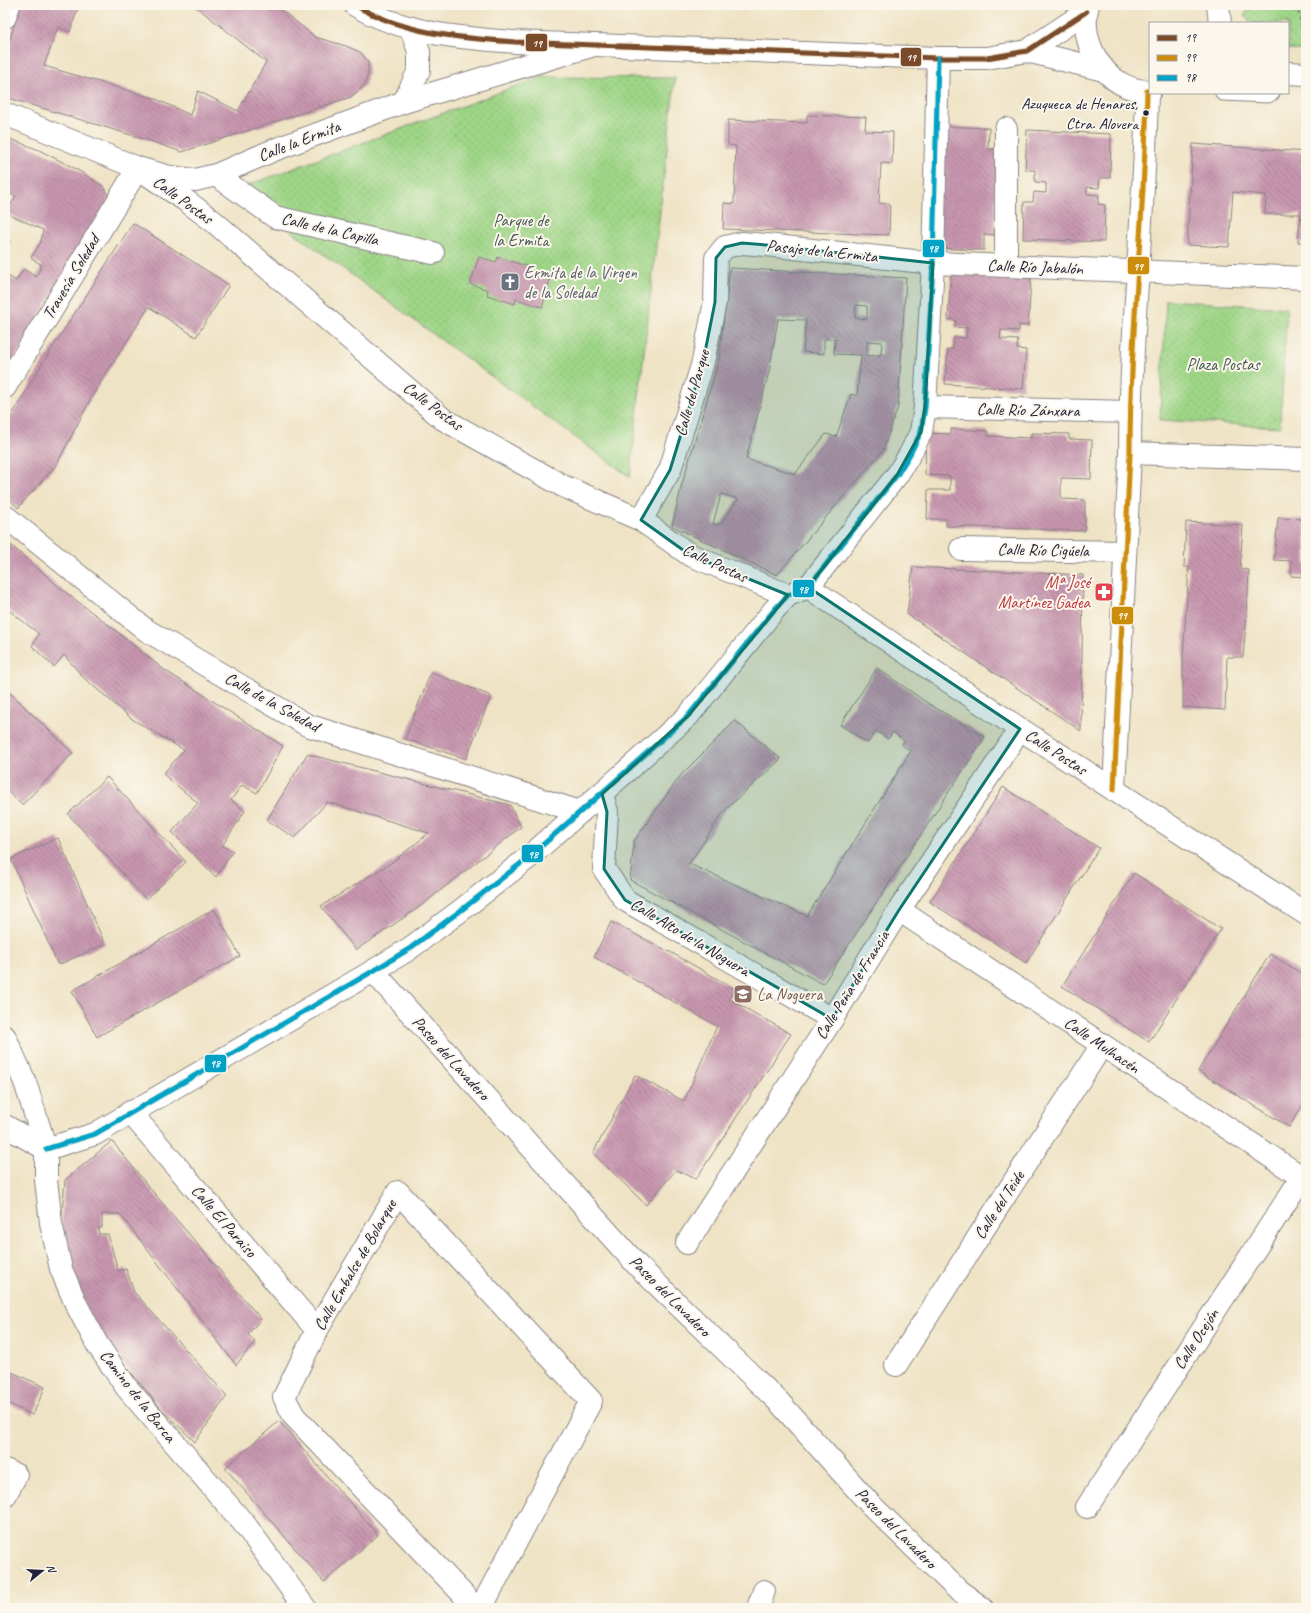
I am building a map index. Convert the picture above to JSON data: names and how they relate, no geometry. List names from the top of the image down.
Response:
{
  "streets": {
    "street": [
      "Calle la Ermita",
      "Calle Postas",
      "Calle de la Capilla",
      "Pasaje de la Ermita",
      "Calle Río Jabalón",
      "Travesía Soledad",
      "Calle del Parque",
      "Calle Río Zánxara",
      "Calle Río Cigúela",
      "Calle de la Soledad",
      "Calle Alto de la Noguera",
      "Calle Peña de Francia",
      "Calle Mulhacén",
      "Paseo del Lavadero",
      "Calle del Teide",
      "Calle El Paraiso",
      "Calle Embalse de Bolarque",
      "Calle Ocejón",
      "Camino de la Barca"
    ]
  },
  "crossings": [
    ["Calle la Ermita", "Calle Postas"],
    ["Calle la Ermita", "Calle de la Capilla"],
    ["Calle la Ermita", "Travesía Soledad"],
    ["Calle Postas", "Travesía Soledad"],
    ["Calle Postas", "Calle del Parque"],
    ["Calle Postas", "Calle Peña de Francia"],
    ["Pasaje de la Ermita", "Calle Río Jabalón"],
    ["Pasaje de la Ermita", "Calle del Parque"],
    ["Calle Alto de la Noguera", "Calle Peña de Francia"],
    ["Calle Peña de Francia", "Calle Mulhacén"],
    ["Calle Mulhacén", "Calle del Teide"],
    ["Calle Mulhacén", "Calle Ocejón"],
    ["Calle El Paraiso", "Calle Embalse de Bolarque"]
  ],
  "parks": ["Parque de la Ermita", "Plaza Postas"],
  "places": {
    "other": ["Azuqueca de Henares, Ctra. Alovera"],
    "church": ["Ermita de la Virgen de la Soledad"],
    "pharmacy": ["Mª José Martínez Gadea"],
    "school or university": ["La Noguera"]
  },
  "lines": ["transit line 19", "transit line 98", "transit line 99"],
  "legend": ["19", "99", "98"],
  "north": "right"
}
